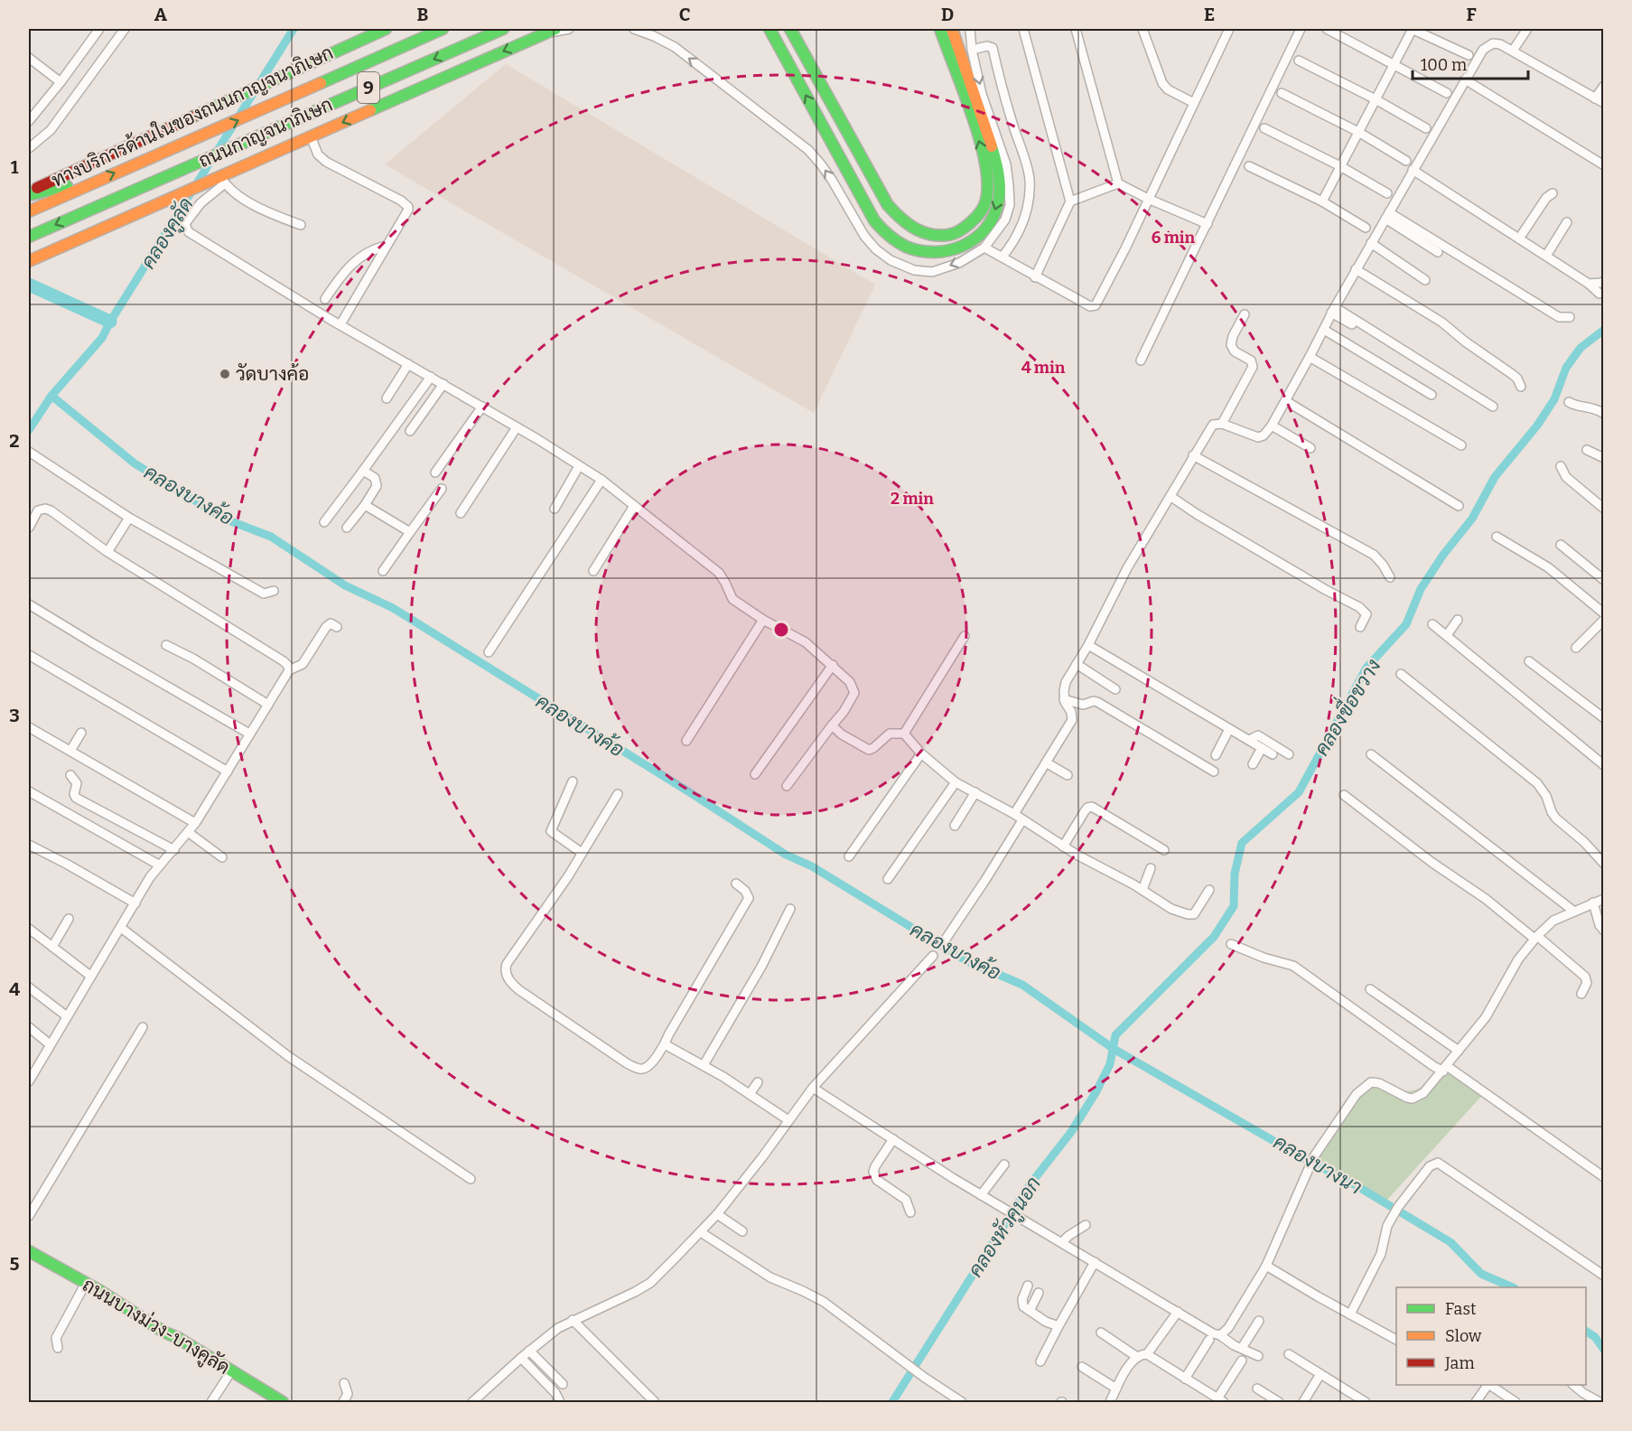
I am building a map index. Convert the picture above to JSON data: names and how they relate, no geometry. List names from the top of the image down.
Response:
{
  "streets": {
    "main road": [
      "9",
      "ทางบริการด้านในของถนนกาญจนาภิเษก",
      "ถนนกาญจนาภิเษก",
      "ถนนบางม่วง-บางคูลัด"
    ]
  },
  "water": [
    "คลองคูลัด",
    "คลองบางค้อ",
    "คลองขื่อขวาง",
    "คลองบางนา",
    "คลองหัวคูนอก"
  ],
  "places": ["วัดบางค้อ"],
  "legend": ["Fast", "Slow", "Jam"],
  "scale_bar": "100 m",
  "grid": {
    "columns": [
      "A",
      "B",
      "C",
      "D",
      "E",
      "F"
    ],
    "rows": [
      "1",
      "2",
      "3",
      "4",
      "5"
    ]
  },
  "rings": ["6 min", "4 min", "2 min"]
}
